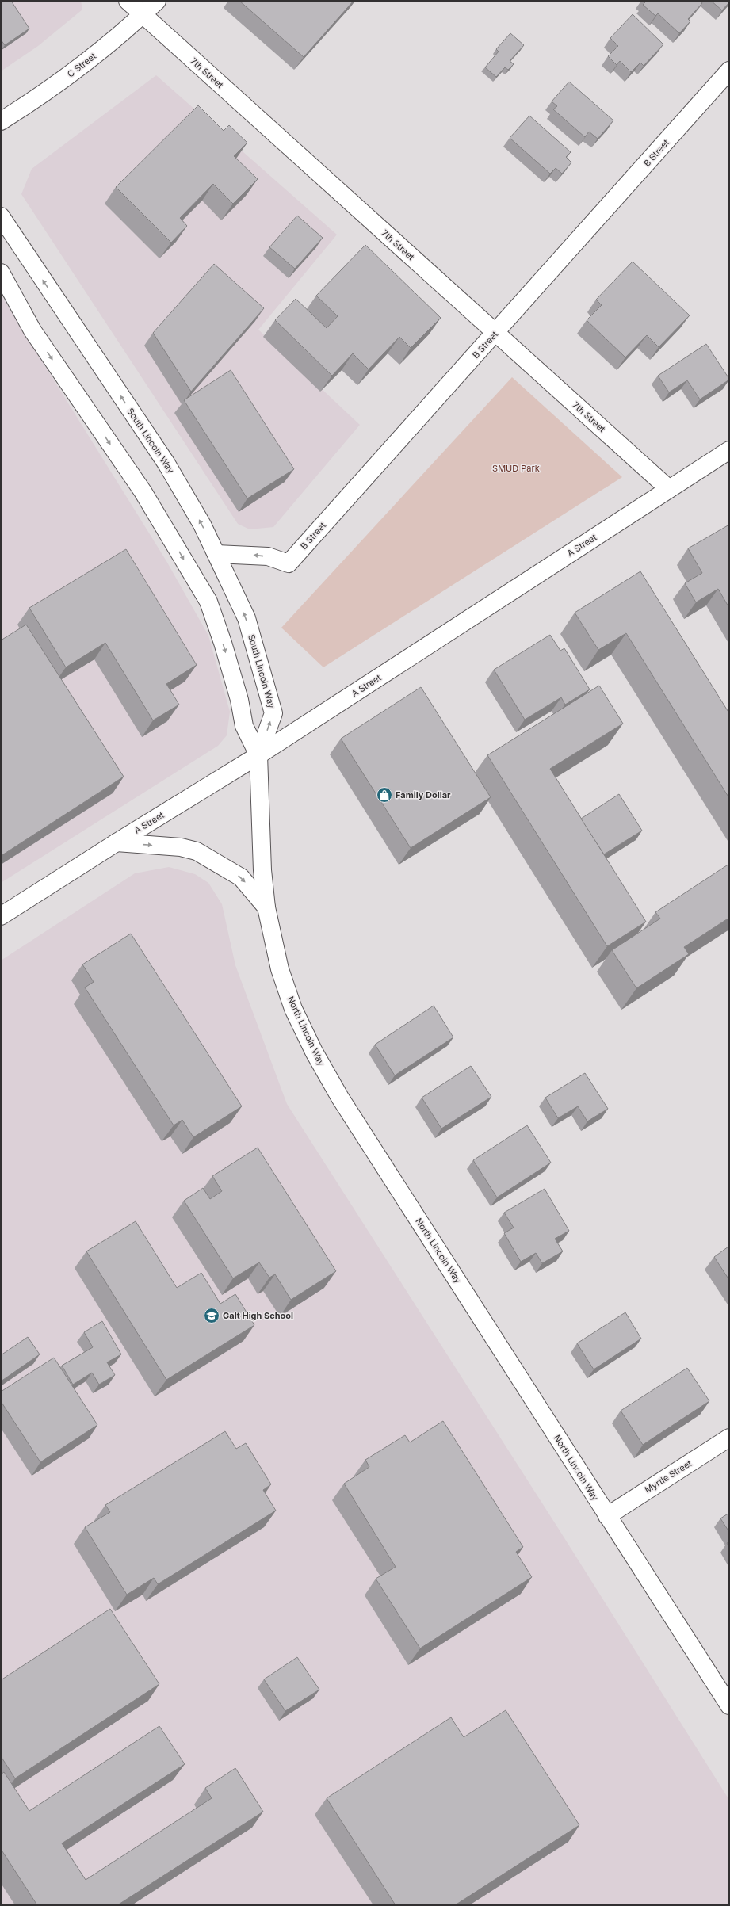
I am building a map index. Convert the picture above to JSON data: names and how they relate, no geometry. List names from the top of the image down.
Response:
{
  "streets": {
    "main road": [
      "C Street",
      "7th Street",
      "B Street",
      "South Lincoln Way",
      "A Street",
      "North Lincoln Way",
      "Myrtle Street"
    ]
  },
  "crossings": [
    ["C Street", "7th Street"],
    ["7th Street", "B Street"],
    ["7th Street", "A Street"],
    ["B Street", "South Lincoln Way"],
    ["South Lincoln Way", "A Street"],
    ["South Lincoln Way", "North Lincoln Way"],
    ["A Street", "North Lincoln Way"],
    ["North Lincoln Way", "Myrtle Street"]
  ],
  "one_way": ["B Street"],
  "parks": ["SMUD Park"],
  "places": {
    "shop": ["Family Dollar"],
    "school or university": ["Galt High School"]
  }
}
